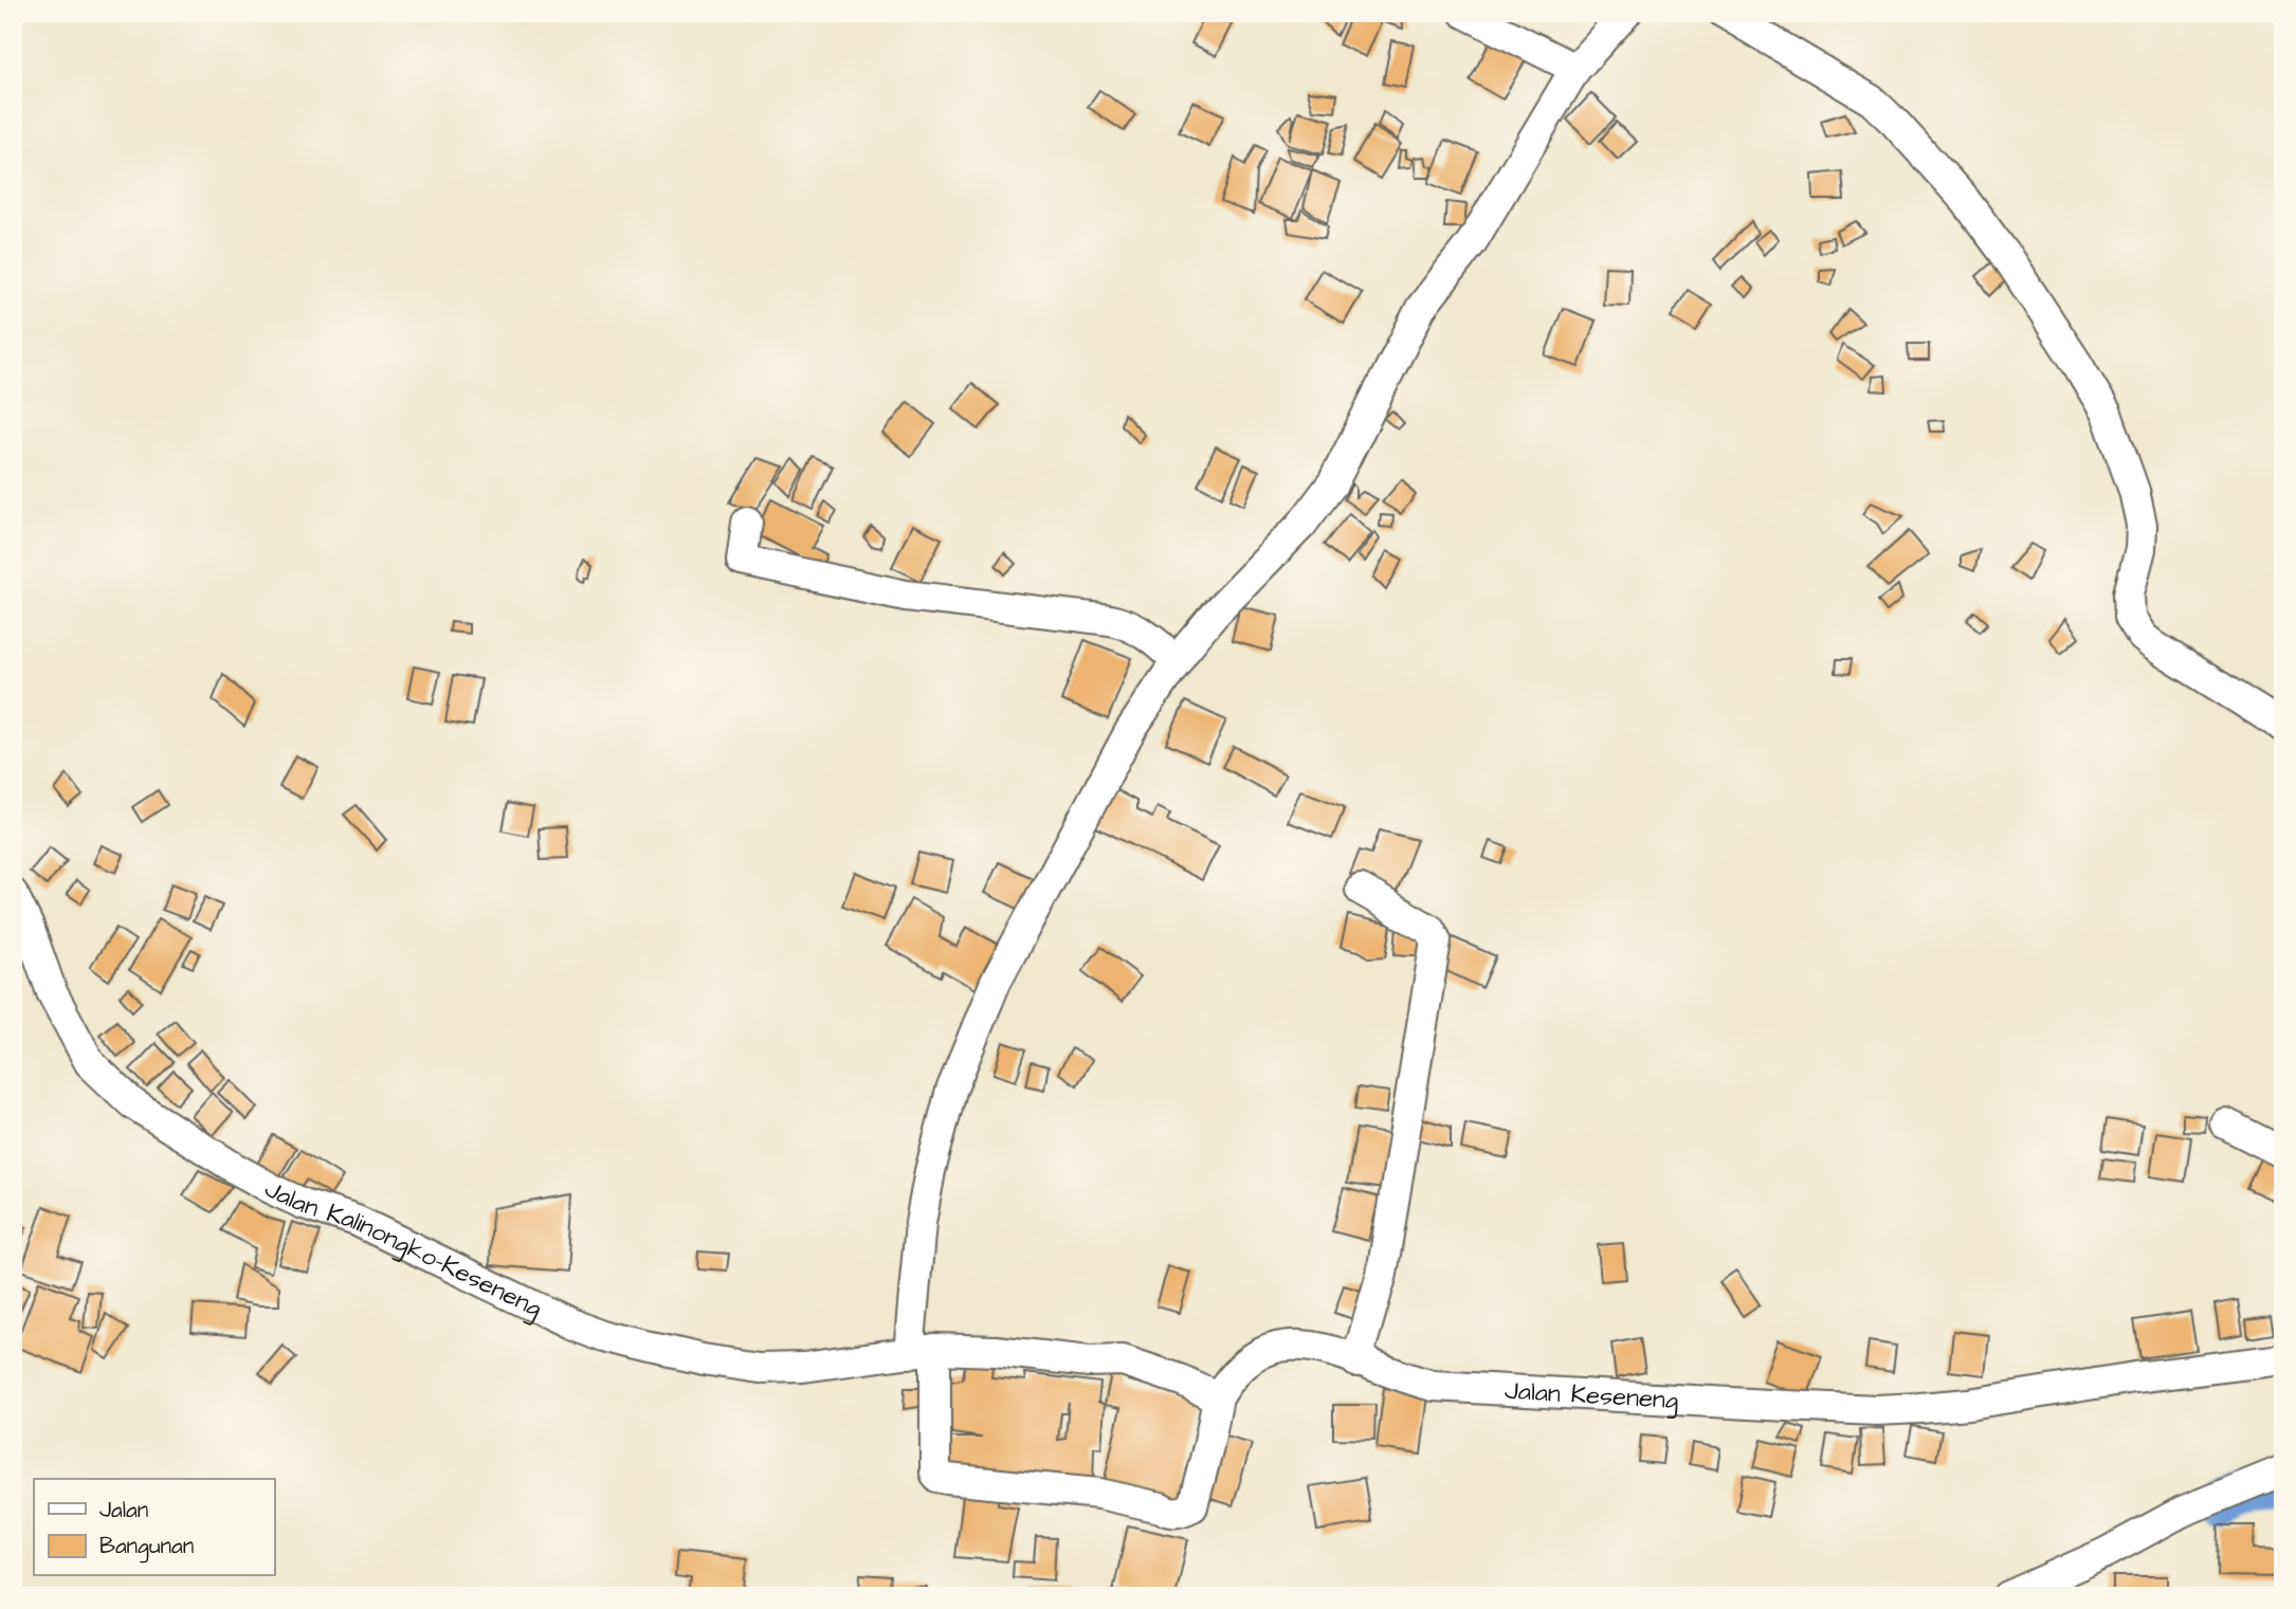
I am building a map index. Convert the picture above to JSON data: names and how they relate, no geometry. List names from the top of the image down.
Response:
{
  "streets": {
    "street": ["Jalan Kalinongko-Keseneng", "Jalan Keseneng"]
  },
  "legend": ["Jalan", "Bangunan"]
}
